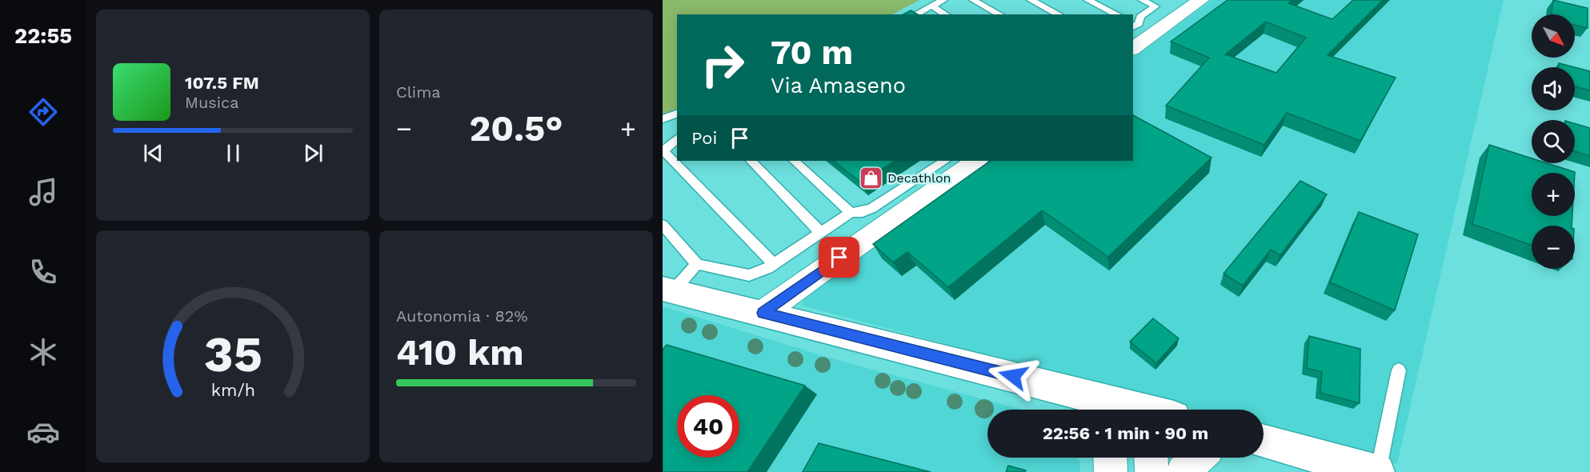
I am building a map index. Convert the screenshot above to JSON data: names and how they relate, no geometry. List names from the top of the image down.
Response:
{
  "places": {
    "shop": ["Decathlon"]
  },
  "north": "bottom right",
  "page": {
    "tabs": "22:55",
    "tile": [
      "Clima",
      ["Autonomia · 82%", "410 km"]
    ],
    "map_buttons": ["+", "−"],
    "turn": ["70 m", "Via Amaseno"],
    "song": ["107.5 FM", "Musica"],
    "heat": ["−", "20.5°", "+"],
    "then": "Poi",
    "limit": "40",
    "trip": "22:56 · 1 min · 90 m",
    "gauge": ["35", "km/h"]
  }
}
